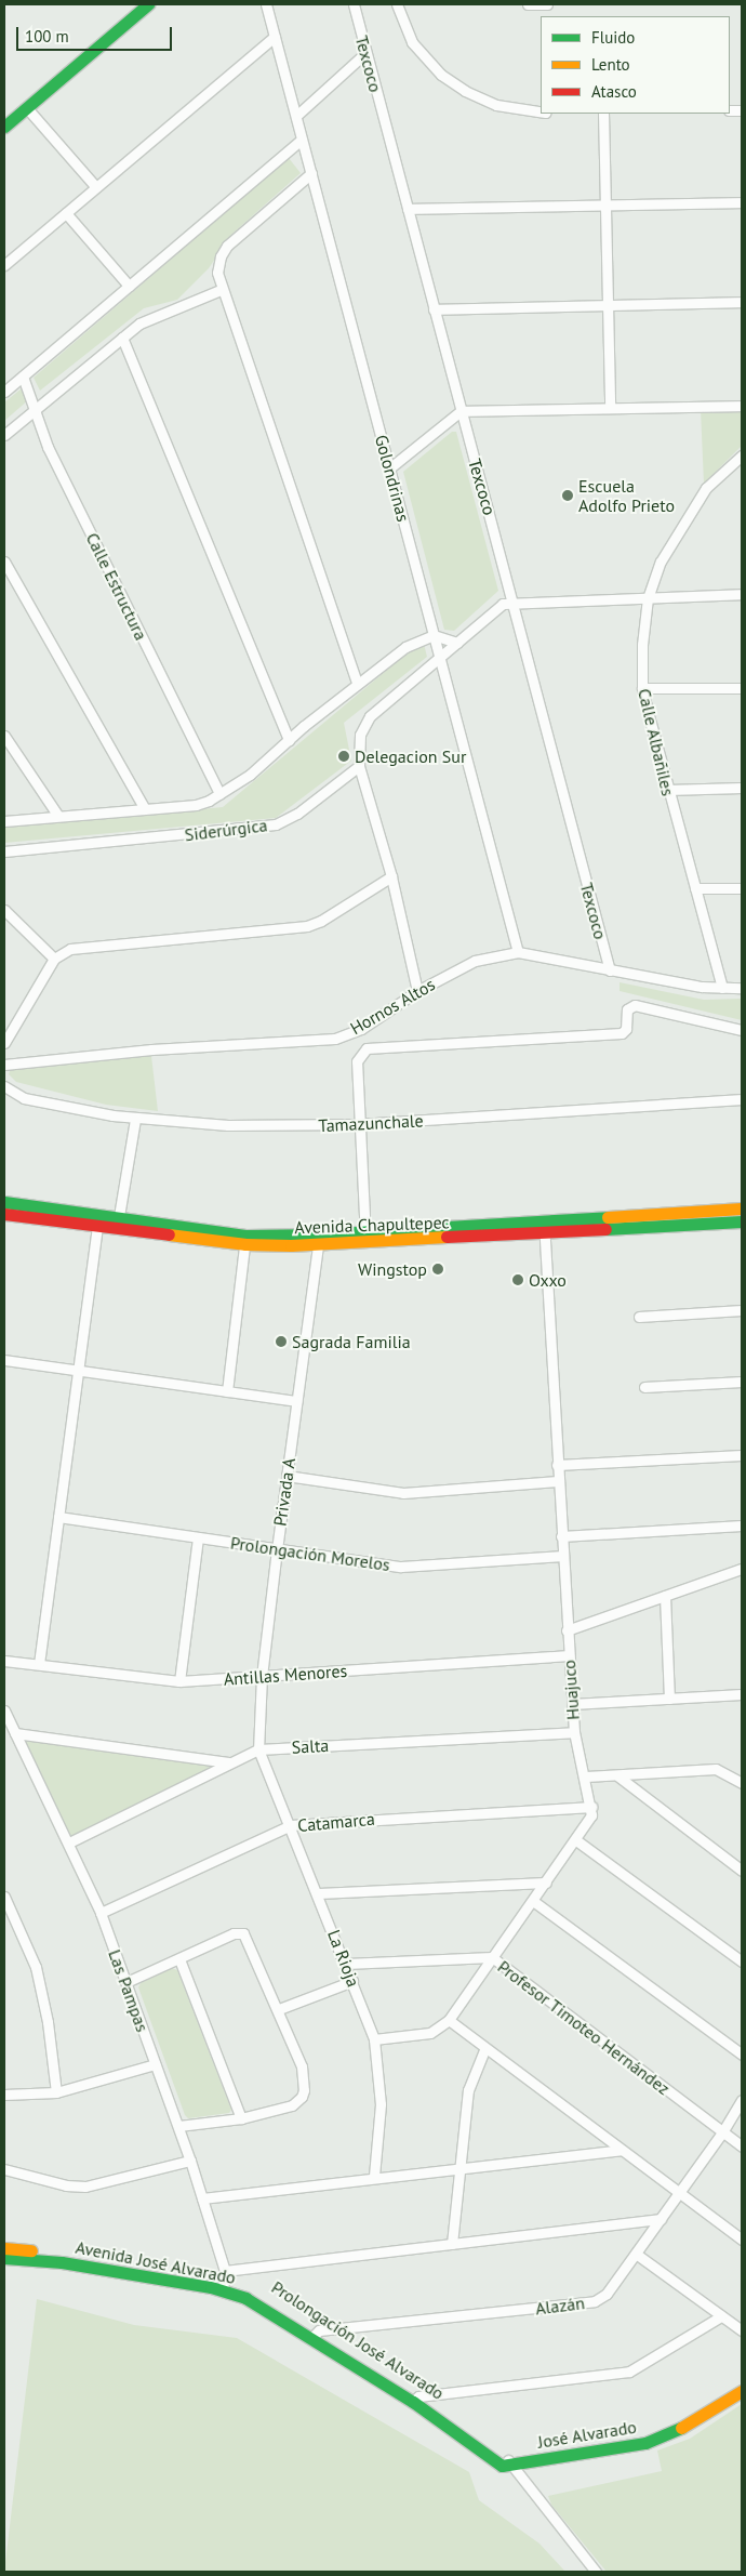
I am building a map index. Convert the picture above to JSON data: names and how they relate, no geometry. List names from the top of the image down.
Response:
{
  "streets": {
    "main road": ["Avenida Chapultepec", "Prolongación José Alvarado", "José Alvarado"],
    "street": [
      "Texcoco",
      "Golondrinas",
      "Calle Estructura",
      "Calle Albañiles",
      "Siderúrgica",
      "Hornos Altos",
      "Tamazunchale",
      "Privada A",
      "Prolongación Morelos",
      "Antillas Menores",
      "Huajuco",
      "Salta",
      "Catamarca",
      "La Rioja",
      "Las Pampas",
      "Profesor Timoteo Hernández",
      "Alazán"
    ]
  },
  "crossings": [
    ["Texcoco", "Hornos Altos"],
    ["Golondrinas", "Siderúrgica"],
    ["Golondrinas", "Hornos Altos"],
    ["Calle Estructura", "Siderúrgica"],
    ["Calle Albañiles", "Hornos Altos"],
    ["Hornos Altos", "Tamazunchale"],
    ["Avenida Chapultepec", "Privada A"],
    ["Avenida Chapultepec", "Huajuco"],
    ["Privada A", "Prolongación Morelos"],
    ["Privada A", "Antillas Menores"],
    ["Privada A", "Salta"],
    ["Privada A", "La Rioja"],
    ["Prolongación Morelos", "Huajuco"],
    ["Antillas Menores", "Huajuco"],
    ["Huajuco", "Salta"],
    ["Huajuco", "Catamarca"],
    ["Huajuco", "La Rioja"],
    ["Huajuco", "Profesor Timoteo Hernández"],
    ["Salta", "La Rioja"],
    ["Salta", "Las Pampas"],
    ["Catamarca", "La Rioja"],
    ["Catamarca", "Las Pampas"],
    ["La Rioja", "Profesor Timoteo Hernández"],
    ["Las Pampas", "Prolongación José Alvarado"],
    ["Profesor Timoteo Hernández", "Alazán"],
    ["Alazán", "Prolongación José Alvarado"],
    ["Prolongación José Alvarado", "José Alvarado"]
  ],
  "places": [
    "Escuela Adolfo Prieto",
    "Delegacion Sur",
    "Wingstop",
    "Oxxo",
    "Sagrada Familia"
  ],
  "legend": ["Fluido", "Lento", "Atasco"],
  "scale_bar": "100 m"
}
